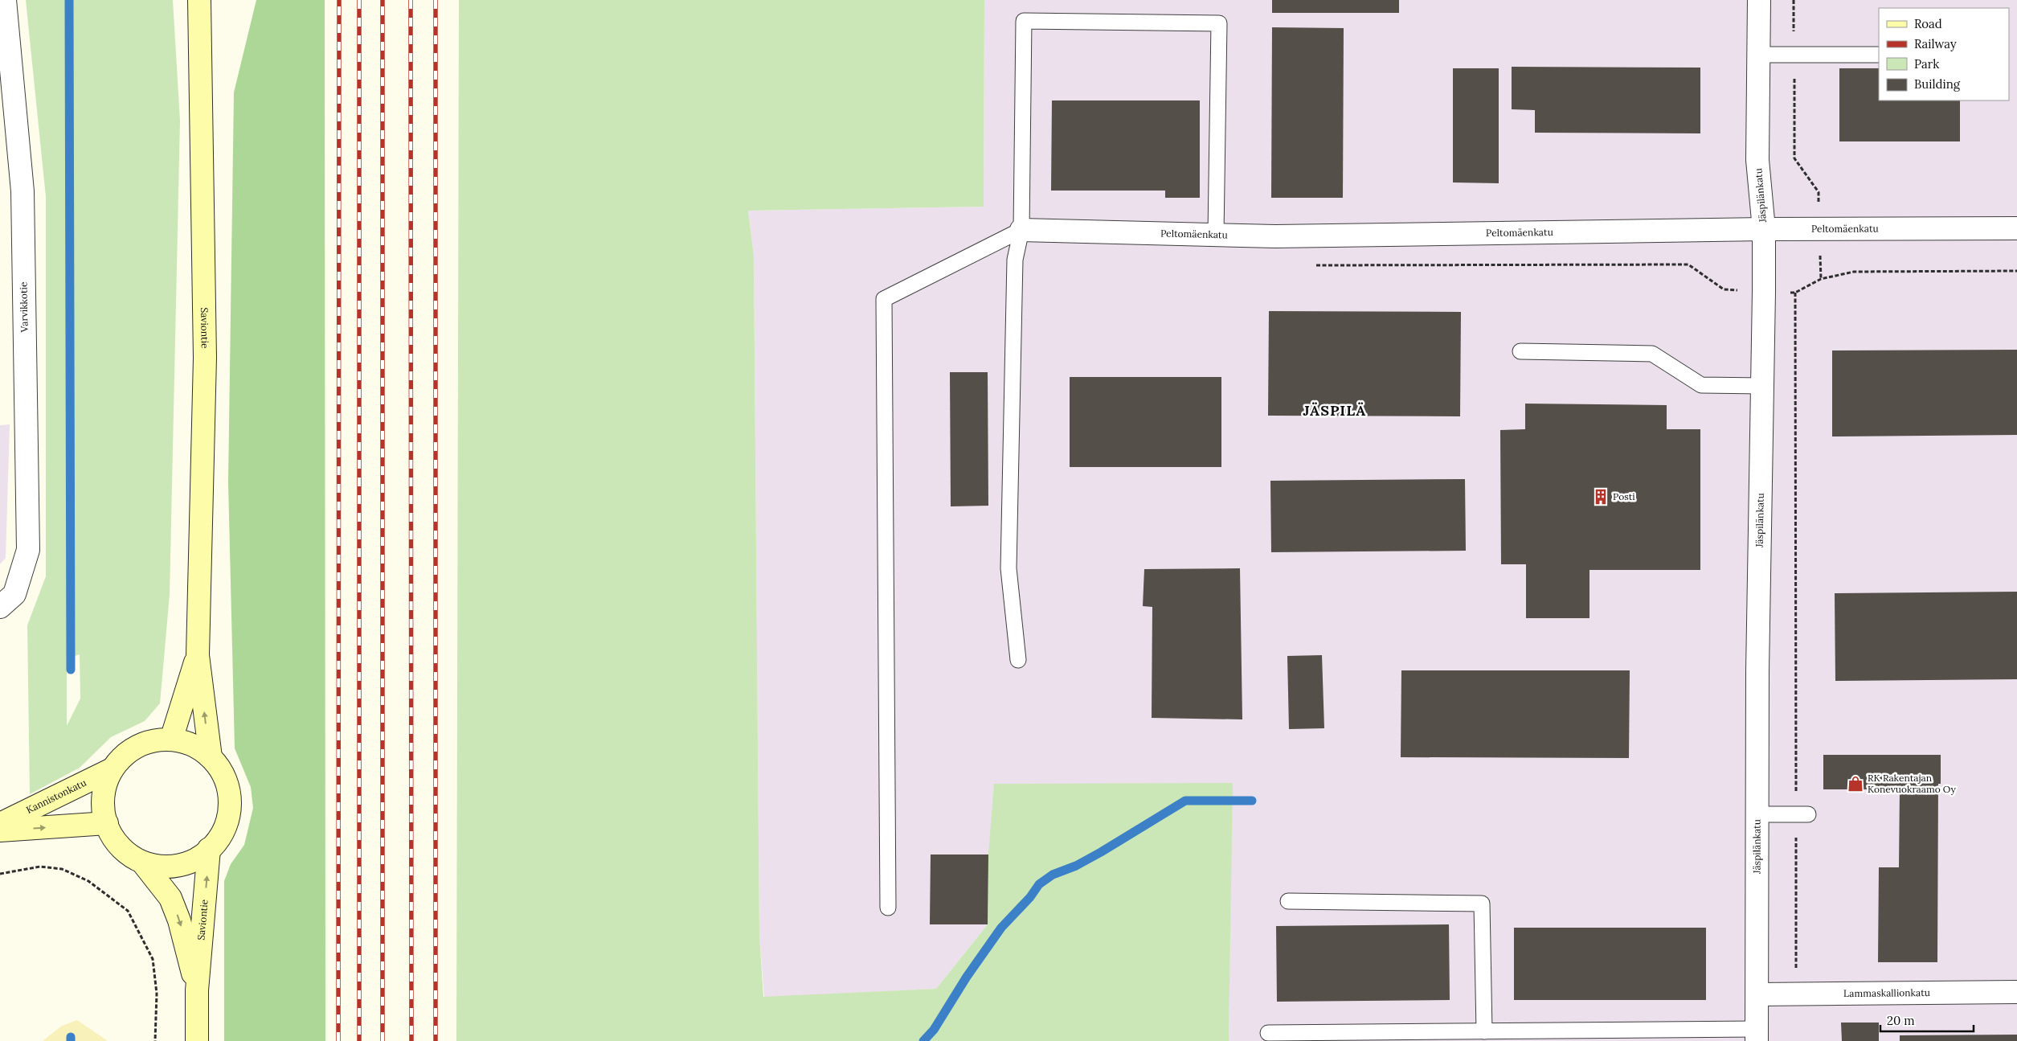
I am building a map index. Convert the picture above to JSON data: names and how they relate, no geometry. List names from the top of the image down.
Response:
{
  "streets": {
    "main road": ["Saviontie", "Kannistonkatu"],
    "street": [
      "Jäspilänkatu",
      "Peltomäenkatu",
      "Varvikkotie",
      "Lammaskallionkatu"
    ]
  },
  "crossings": [
    ["Jäspilänkatu", "Peltomäenkatu"],
    ["Jäspilänkatu", "Lammaskallionkatu"],
    ["Saviontie", "Kannistonkatu"]
  ],
  "districts": ["JÄSPILÄ"],
  "places": {
    "building": ["Posti"],
    "shop": ["RK Rakentajan Konevuokraamo Oy"]
  },
  "legend": [
    "Road",
    "Railway",
    "Park",
    "Building"
  ],
  "scale_bar": "20 m"
}
